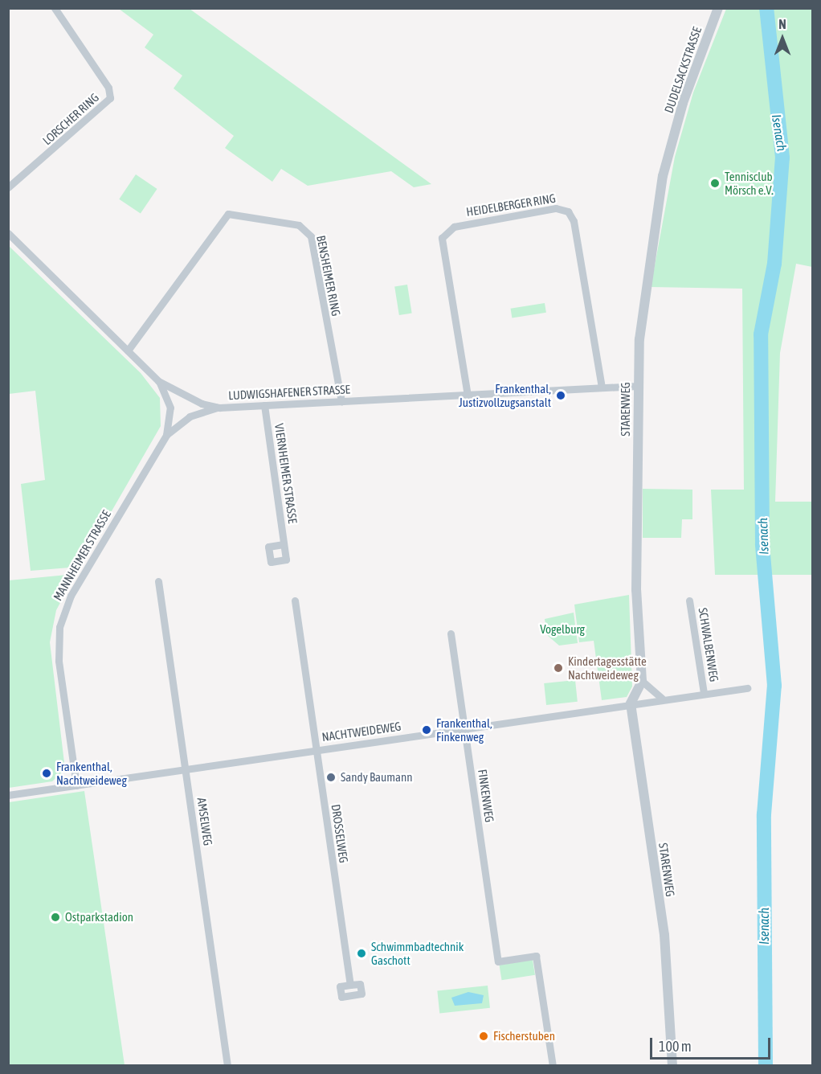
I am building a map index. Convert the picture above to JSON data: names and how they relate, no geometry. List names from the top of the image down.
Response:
{
  "streets": {
    "street": [
      "DUDELSACKSTRASSE",
      "LORSCHER RING",
      "HEIDELBERGER RING",
      "BENSHEIMER RING",
      "LUDWIGSHAFENER STRASSE",
      "STARENWEG",
      "VIERNHEIMER STRASSE",
      "MANNHEIMER STRASSE",
      "SCHWALBENWEG",
      "NACHTWEIDEWEG",
      "FINKENWEG",
      "AMSELWEG",
      "DROSSELWEG"
    ]
  },
  "crossings": [
    ["DUDELSACKSTRASSE", "STARENWEG"],
    ["HEIDELBERGER RING", "LUDWIGSHAFENER STRASSE"],
    ["BENSHEIMER RING", "LUDWIGSHAFENER STRASSE"],
    ["LUDWIGSHAFENER STRASSE", "STARENWEG"],
    ["LUDWIGSHAFENER STRASSE", "VIERNHEIMER STRASSE"],
    ["LUDWIGSHAFENER STRASSE", "MANNHEIMER STRASSE"],
    ["STARENWEG", "NACHTWEIDEWEG"],
    ["MANNHEIMER STRASSE", "NACHTWEIDEWEG"],
    ["SCHWALBENWEG", "NACHTWEIDEWEG"],
    ["NACHTWEIDEWEG", "FINKENWEG"],
    ["NACHTWEIDEWEG", "AMSELWEG"],
    ["NACHTWEIDEWEG", "DROSSELWEG"]
  ],
  "water": ["Isenach"],
  "parks": ["Vogelburg"],
  "places": [
    "Tennisclub Mörsch e.V.",
    "Frankenthal, Justizvollzugsanstalt",
    "Kindertagesstätte Nachtweideweg",
    "Frankenthal, Finkenweg",
    "Frankenthal, Nachtweideweg",
    "Sandy Baumann",
    "Ostparkstadion",
    "Schwimmbadtechnik Gaschott",
    "Fischerstuben"
  ],
  "scale_bar": "100 m",
  "north": "top"
}
